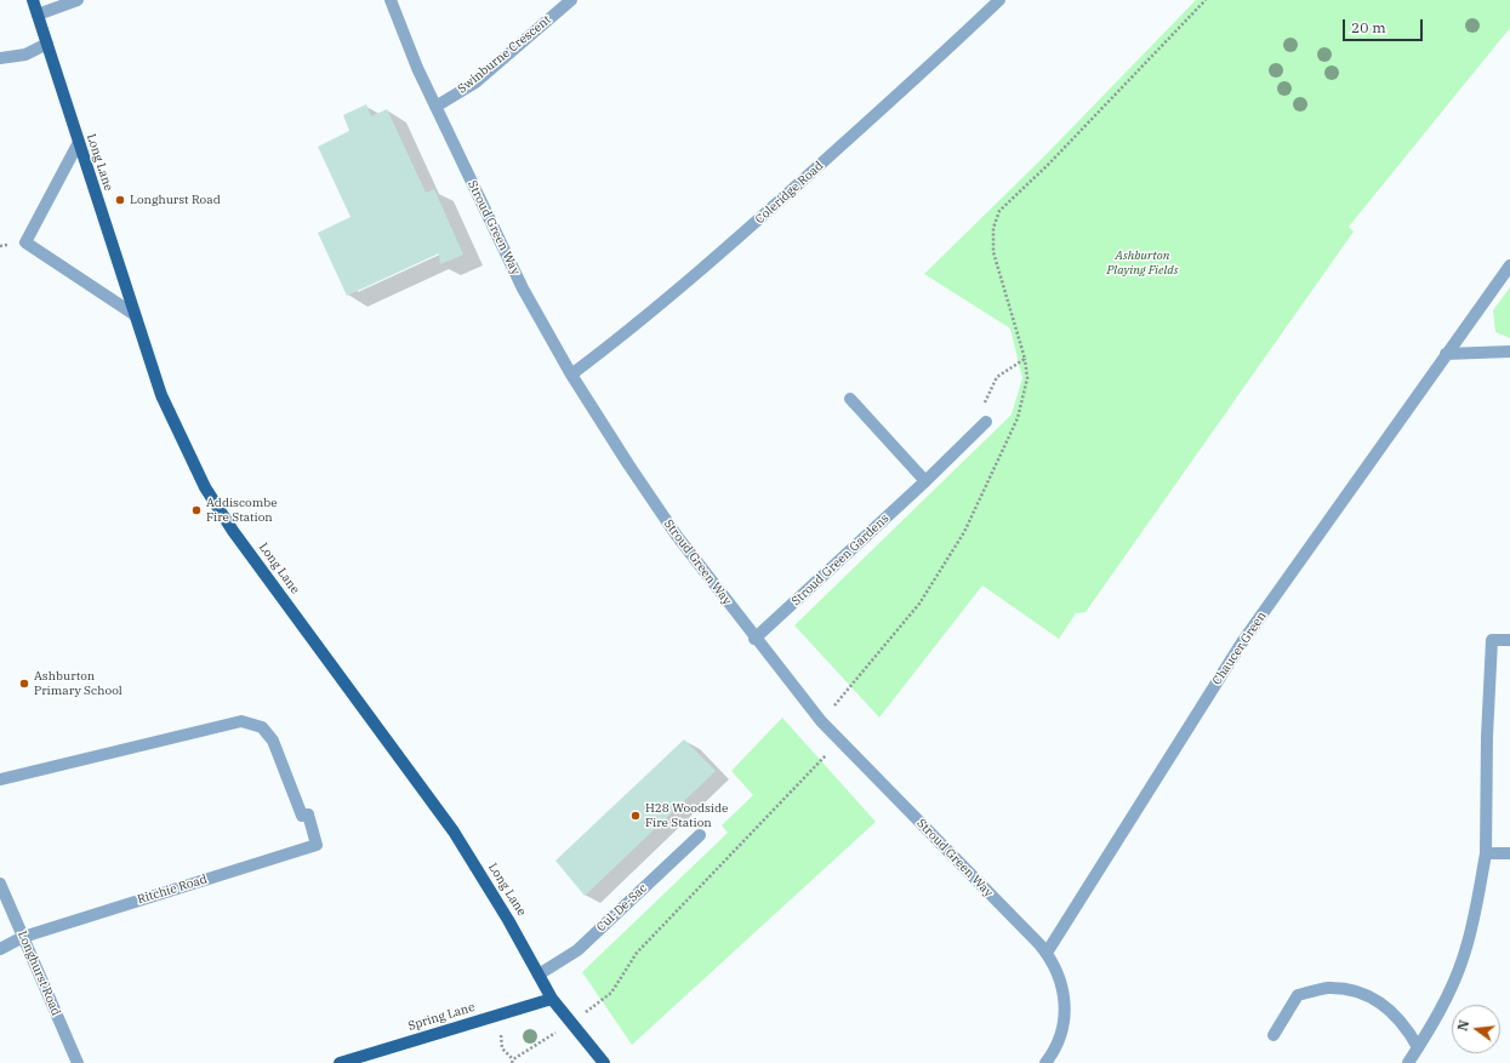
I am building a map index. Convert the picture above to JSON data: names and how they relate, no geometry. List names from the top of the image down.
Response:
{
  "streets": {
    "main road": ["Long Lane", "Spring Lane"],
    "street": [
      "Swinburne Crescent",
      "Coleridge Road",
      "Stroud Green Way",
      "Stroud Green Gardens",
      "Chaucer Green",
      "Ritchie Road",
      "Cul-De-Sac",
      "Longhurst Road"
    ]
  },
  "crossings": [
    ["Swinburne Crescent", "Stroud Green Way"],
    ["Long Lane", "Cul-De-Sac"],
    ["Long Lane", "Spring Lane"],
    ["Coleridge Road", "Stroud Green Way"],
    ["Stroud Green Way", "Stroud Green Gardens"],
    ["Stroud Green Way", "Chaucer Green"],
    ["Ritchie Road", "Longhurst Road"]
  ],
  "parks": ["Ashburton Playing Fields"],
  "places": [
    "Longhurst Road",
    "Addiscombe Fire Station",
    "Ashburton Primary School",
    "H28 Woodside Fire Station"
  ],
  "scale_bar": "20 m",
  "north": "left"
}
